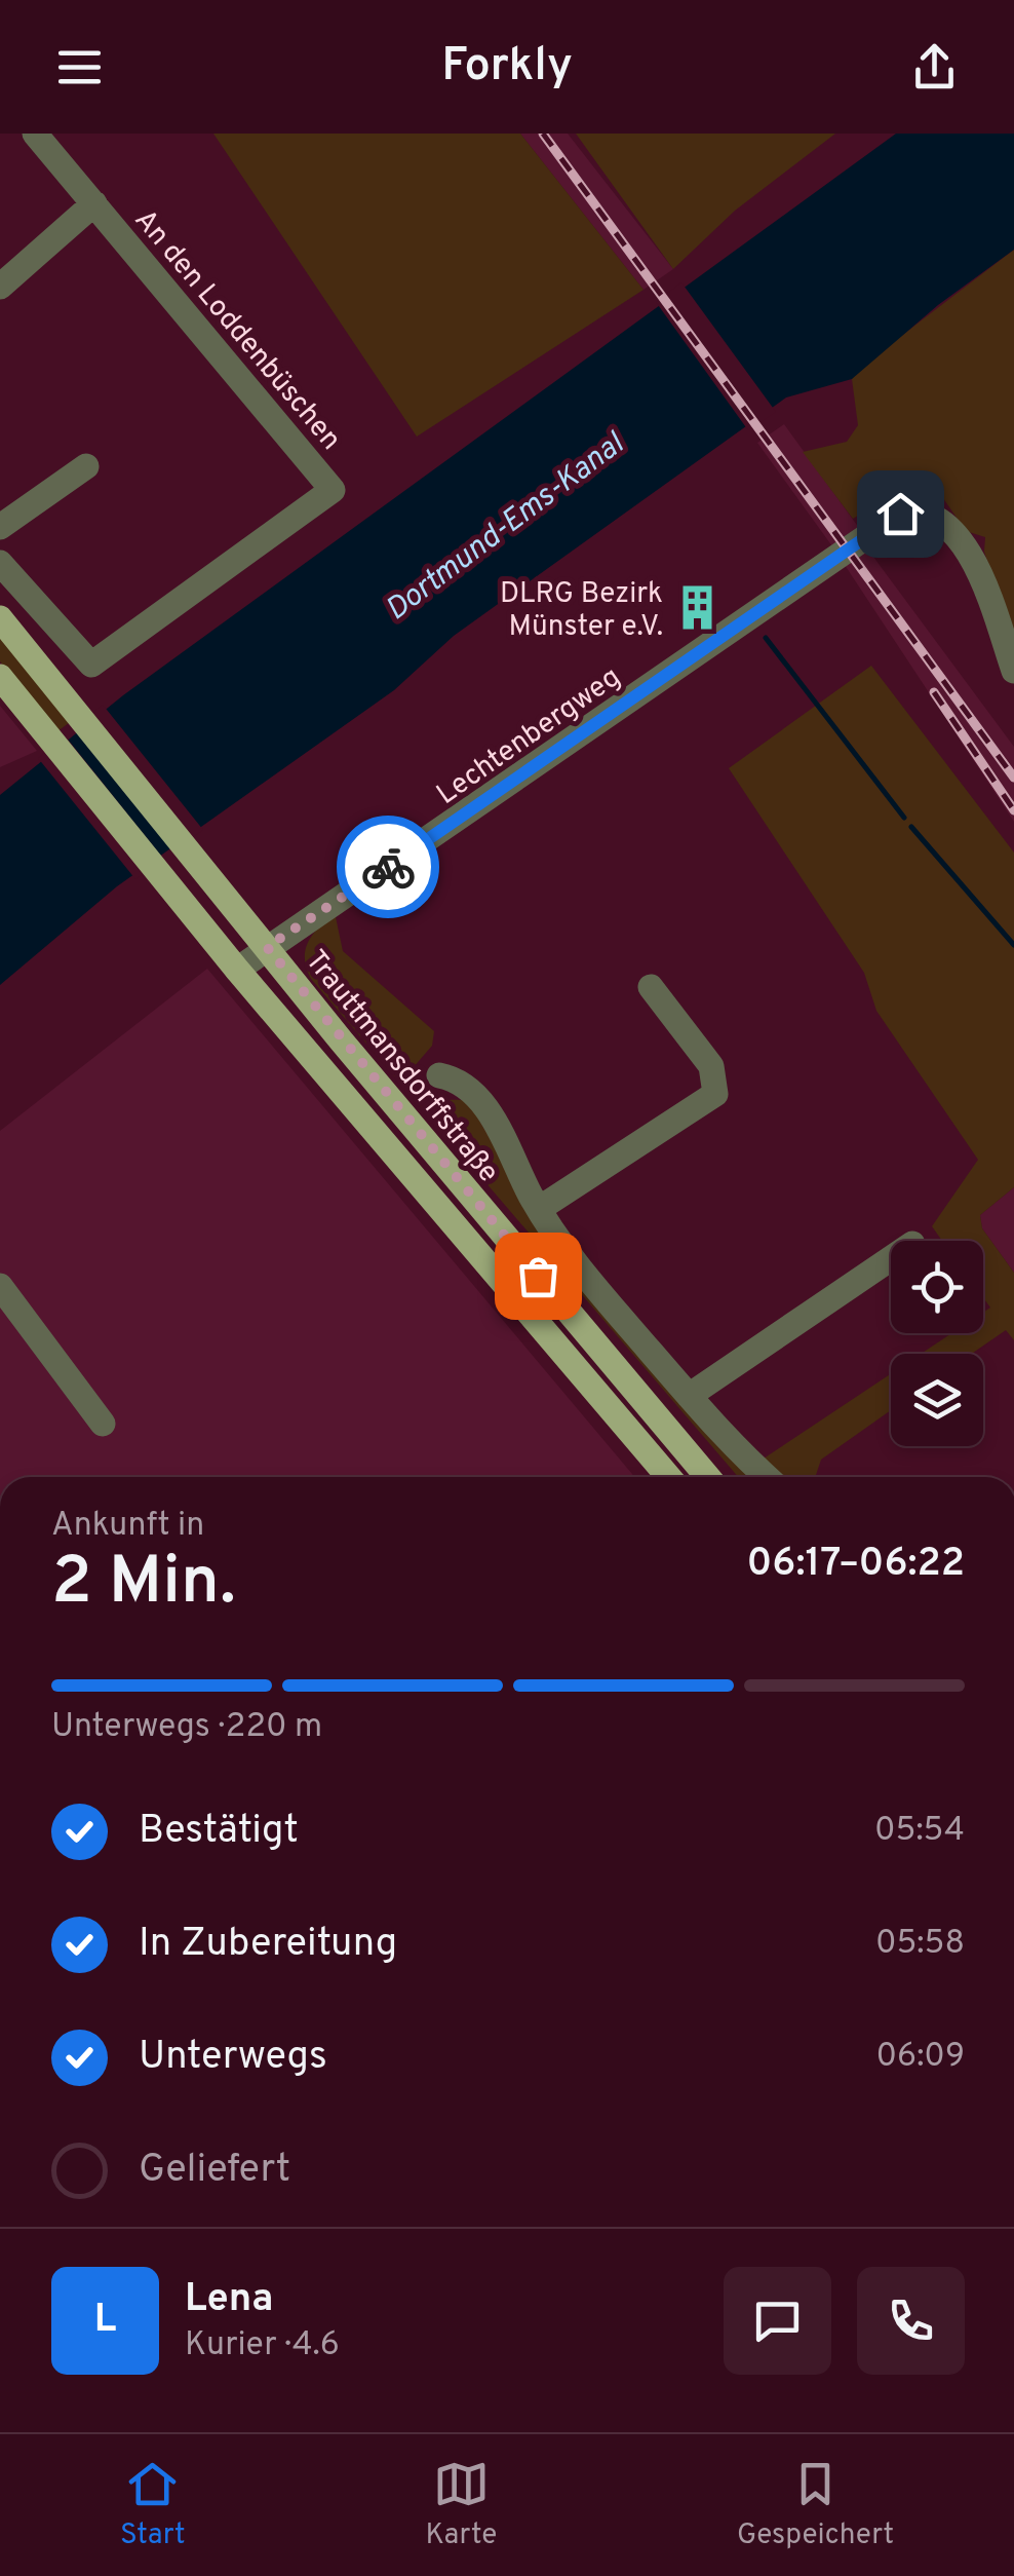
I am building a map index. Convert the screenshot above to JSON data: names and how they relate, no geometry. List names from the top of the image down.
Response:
{
  "streets": {
    "main road": ["Trauttmansdorffstraße"],
    "street": ["An den Loddenbüschen", "Lechtenbergweg"]
  },
  "crossings": [
    ["Lechtenbergweg", "Trauttmansdorffstraße"]
  ],
  "water": ["Dortmund-Ems-Kanal"],
  "places": {
    "building": ["DLRG Bezirk Münster e.V."]
  },
  "page": {
    "header": "Forkly",
    "heading": ["2 Min.", "Ankunft in", "06:17–06:22"],
    "panel": ["Lena", "Kurier · 4.6"],
    "bar": "Unterwegs · 220 m",
    "list": [
      ["Bestätigt", "05:54"],
      ["In Zubereitung", "05:58"],
      ["Unterwegs", "06:09"],
      "Geliefert"
    ],
    "round": "L",
    "tabs": ["Start", "Karte", "Gespeichert"]
  }
}
